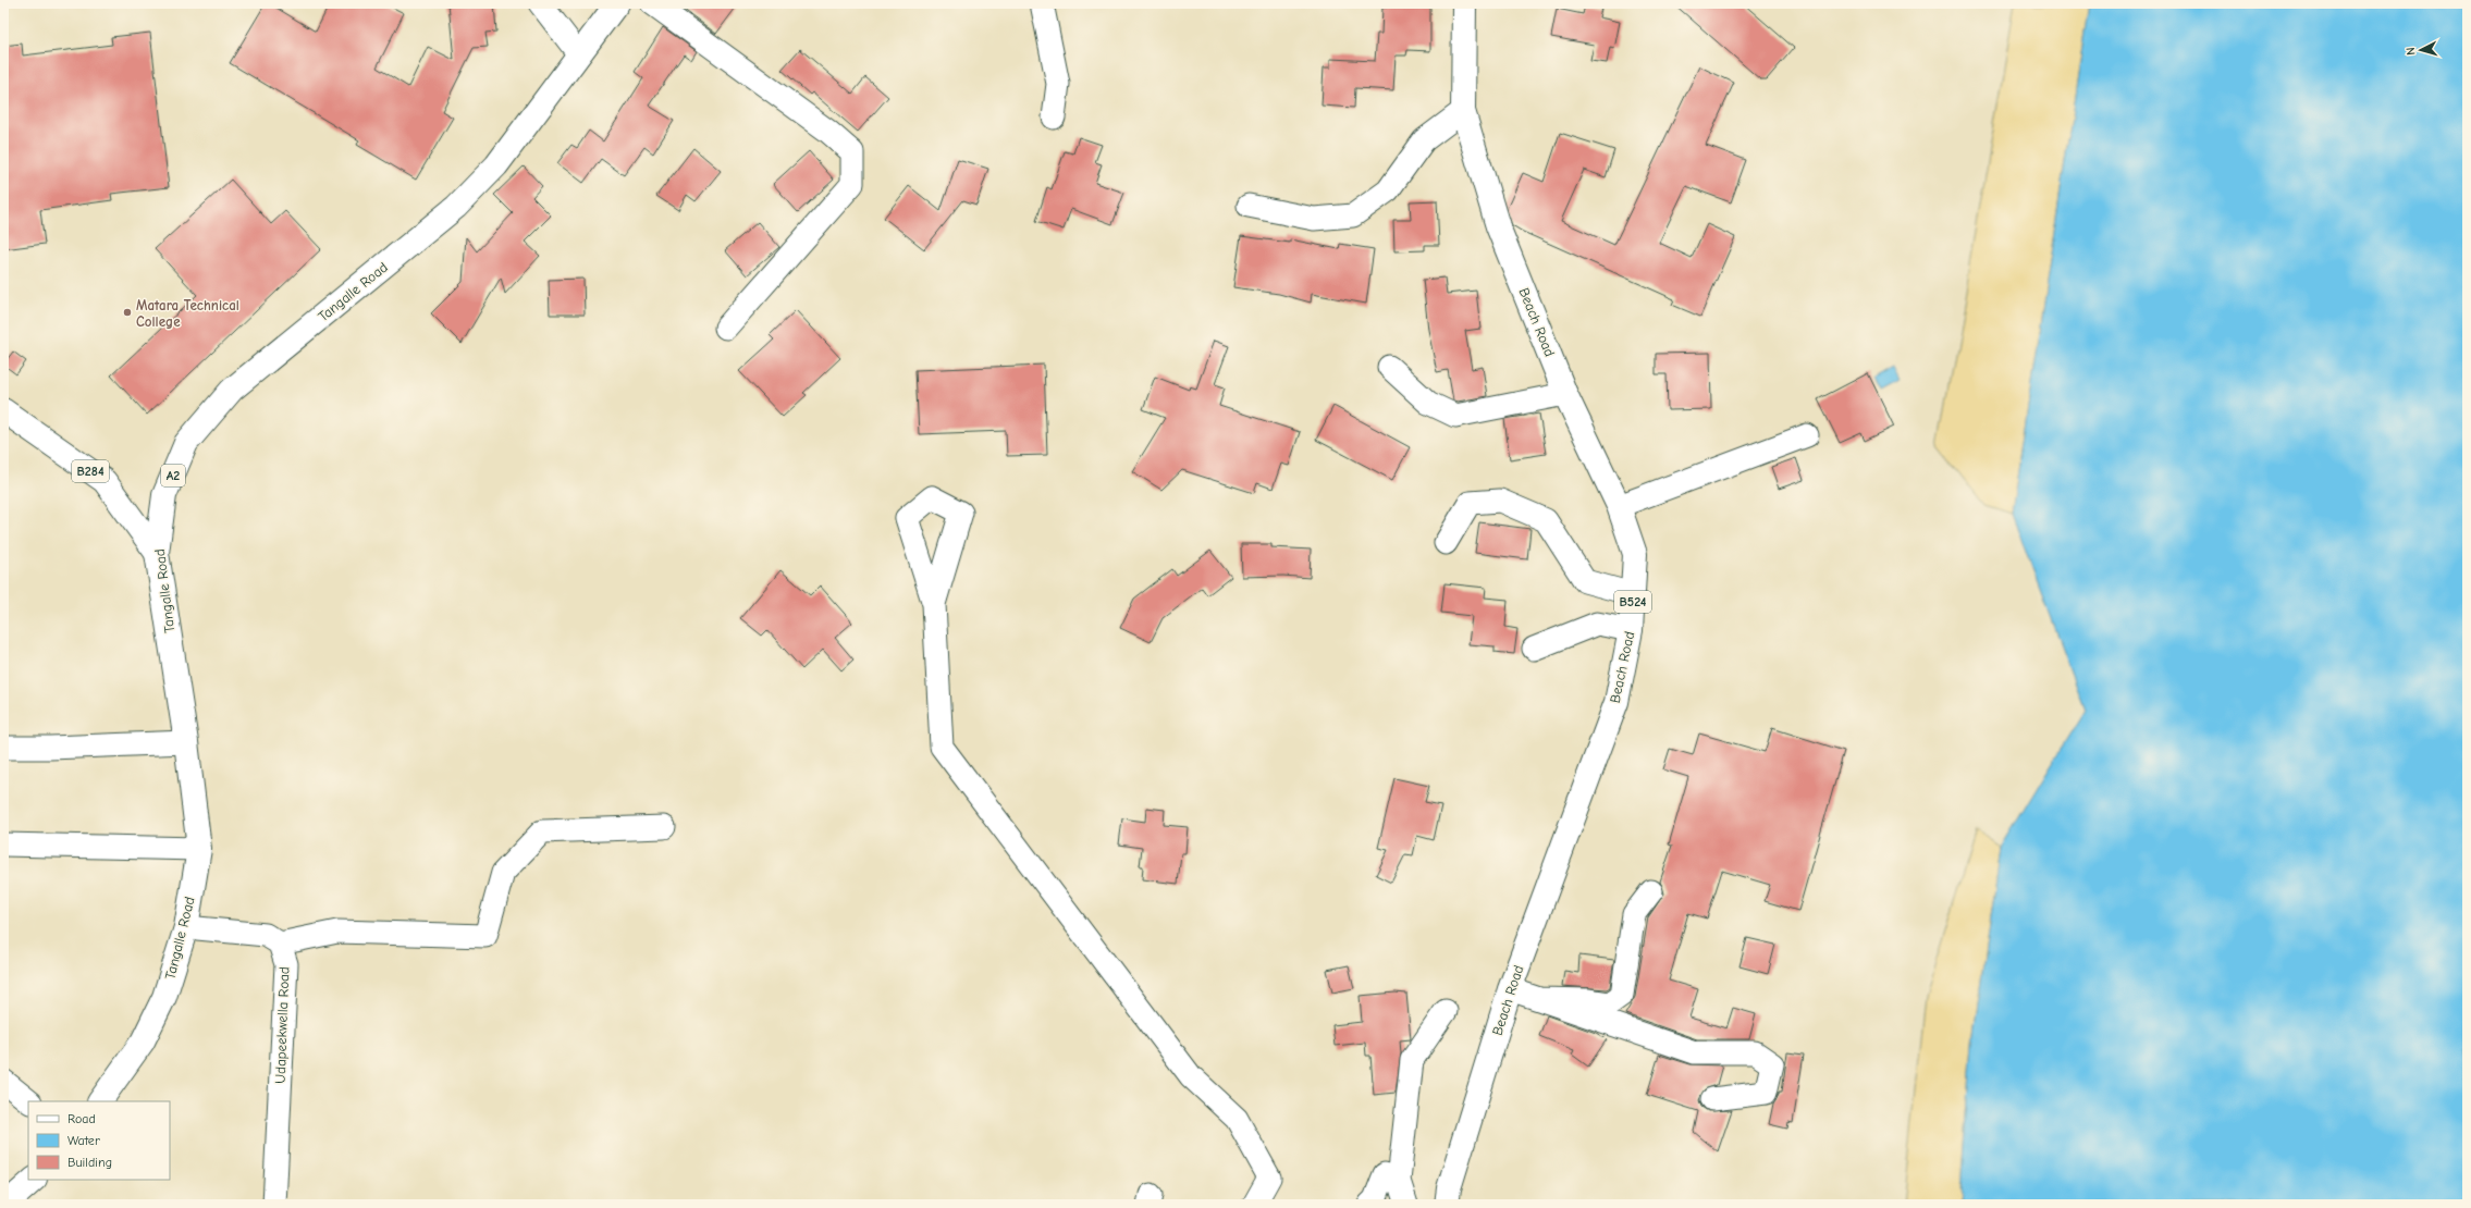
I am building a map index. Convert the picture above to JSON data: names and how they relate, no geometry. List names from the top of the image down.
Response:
{
  "streets": {
    "main road": [
      "Tangalle Road",
      "Beach Road",
      "B284",
      "A2",
      "B524"
    ],
    "street": ["Udapeekwella Road"]
  },
  "crossings": [
    ["Tangalle Road", "B284"]
  ],
  "places": ["Matara Technical College"],
  "legend": ["Road", "Water", "Building"],
  "north": "left"
}
